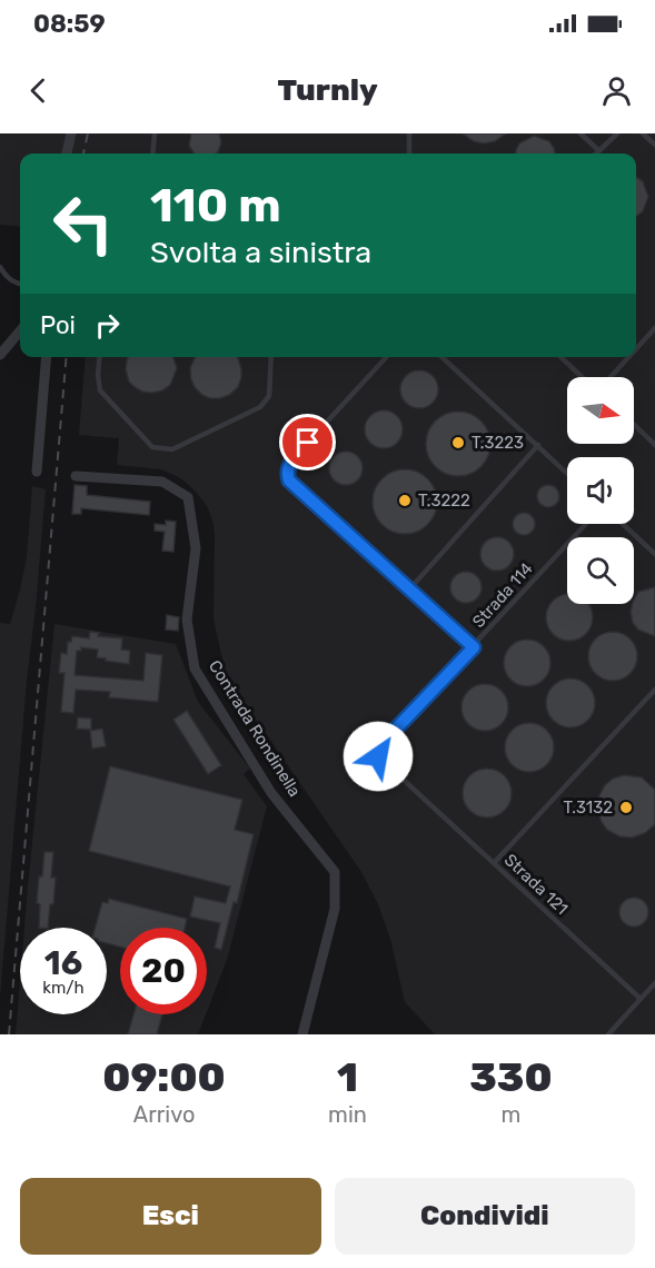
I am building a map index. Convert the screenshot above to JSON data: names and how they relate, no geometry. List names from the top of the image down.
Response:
{
  "streets": {
    "street": ["Contrada Rondinella"],
    "lane": ["Strada 114", "Strada 121"]
  },
  "crossings": [
    ["Strada 114", "Strada 121"]
  ],
  "places": ["T.3223", "T.3222", "T.3132"],
  "north": "right",
  "page": {
    "status": "08:59",
    "header": "Turnly",
    "turn": ["110 m", "Svolta a sinistra"],
    "then": "Poi",
    "speed": "16 km/h",
    "limit": "20",
    "eta": [
      "09:00",
      "Arrivo",
      "1",
      "min",
      "330",
      "m"
    ],
    "buttons": ["Esci", "Condividi"]
  }
}
